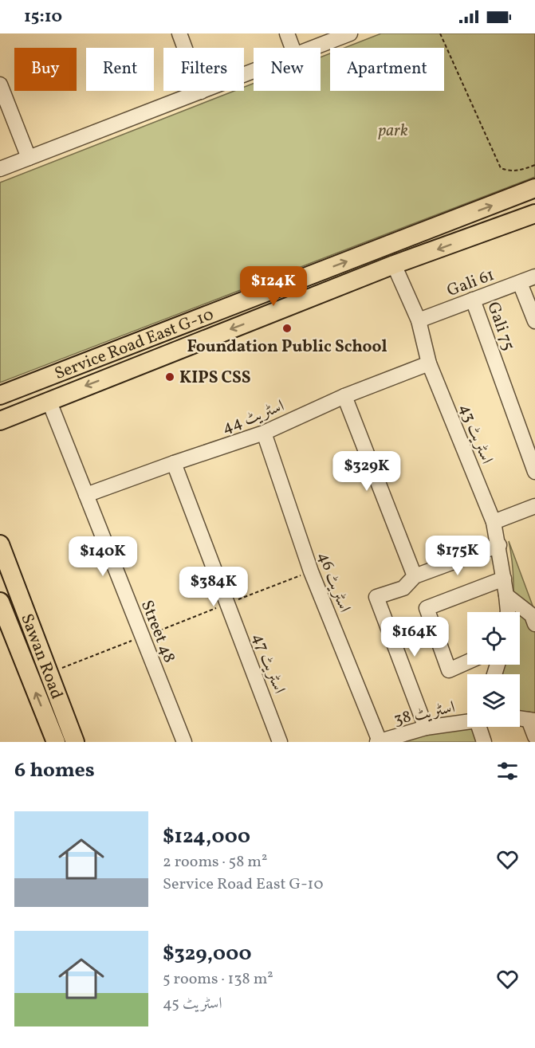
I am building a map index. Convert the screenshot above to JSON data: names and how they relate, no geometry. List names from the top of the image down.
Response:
{
  "streets": {
    "main road": ["Service Road East G-10", "Sawan Road"],
    "street": [
      "Gali 61",
      "Gali 75",
      "اسٹریٹ 44",
      "اسٹریٹ 43",
      "اسٹریٹ 46",
      "Street 48",
      "اسٹریٹ 47",
      "اسٹریٹ 38"
    ]
  },
  "crossings": [
    ["Gali 61", "Gali 75"],
    ["Gali 61", "اسٹریٹ 43"],
    ["Service Road East G-10", "اسٹریٹ 43"],
    ["Service Road East G-10", "Street 48"],
    ["اسٹریٹ 44", "اسٹریٹ 43"],
    ["اسٹریٹ 44", "اسٹریٹ 46"],
    ["اسٹریٹ 44", "Street 48"],
    ["اسٹریٹ 44", "اسٹریٹ 47"],
    ["اسٹریٹ 46", "اسٹریٹ 38"]
  ],
  "parks": ["park"],
  "places": ["Foundation Public School", "KIPS CSS"],
  "page": {
    "status": "15:10",
    "chip": [
      "Buy",
      "Rent",
      "Filters",
      "New",
      "Apartment"
    ],
    "price": [
      "$124K",
      "$329K",
      "$175K",
      "$140K",
      "$384K",
      "$164K"
    ],
    "heading": "6 homes",
    "list": [
      {
        "name": "$124,000",
        "note": "2 rooms · 58 m² · Service Road East G-10"
      },
      {
        "name": "$329,000",
        "note": "5 rooms · 138 m² · اسٹریٹ 45"
      }
    ]
  }
}
